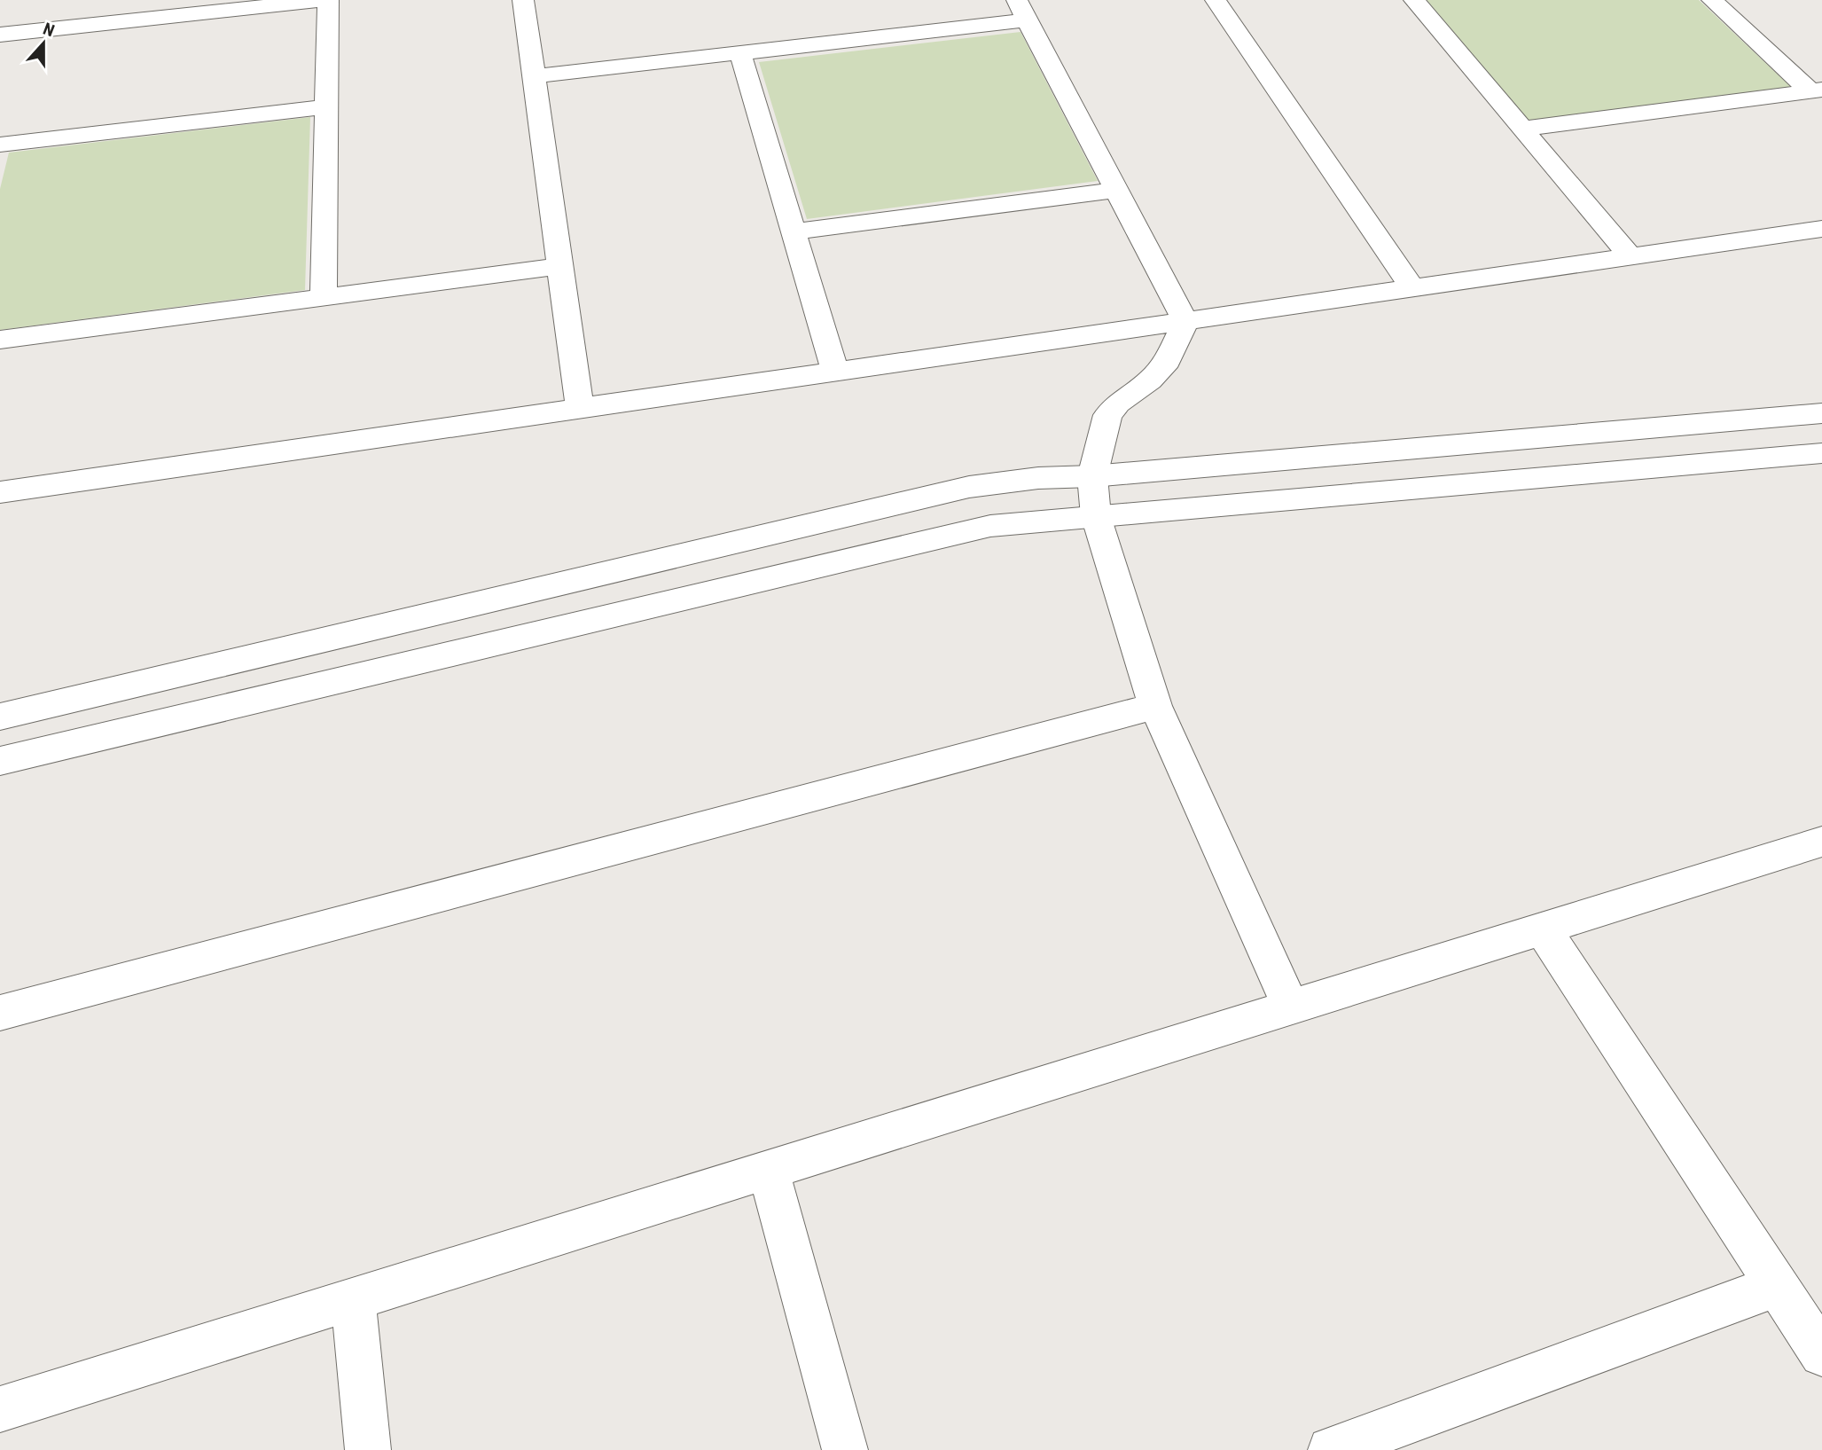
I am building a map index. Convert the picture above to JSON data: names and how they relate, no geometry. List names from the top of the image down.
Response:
{
  "north": "top"
}
